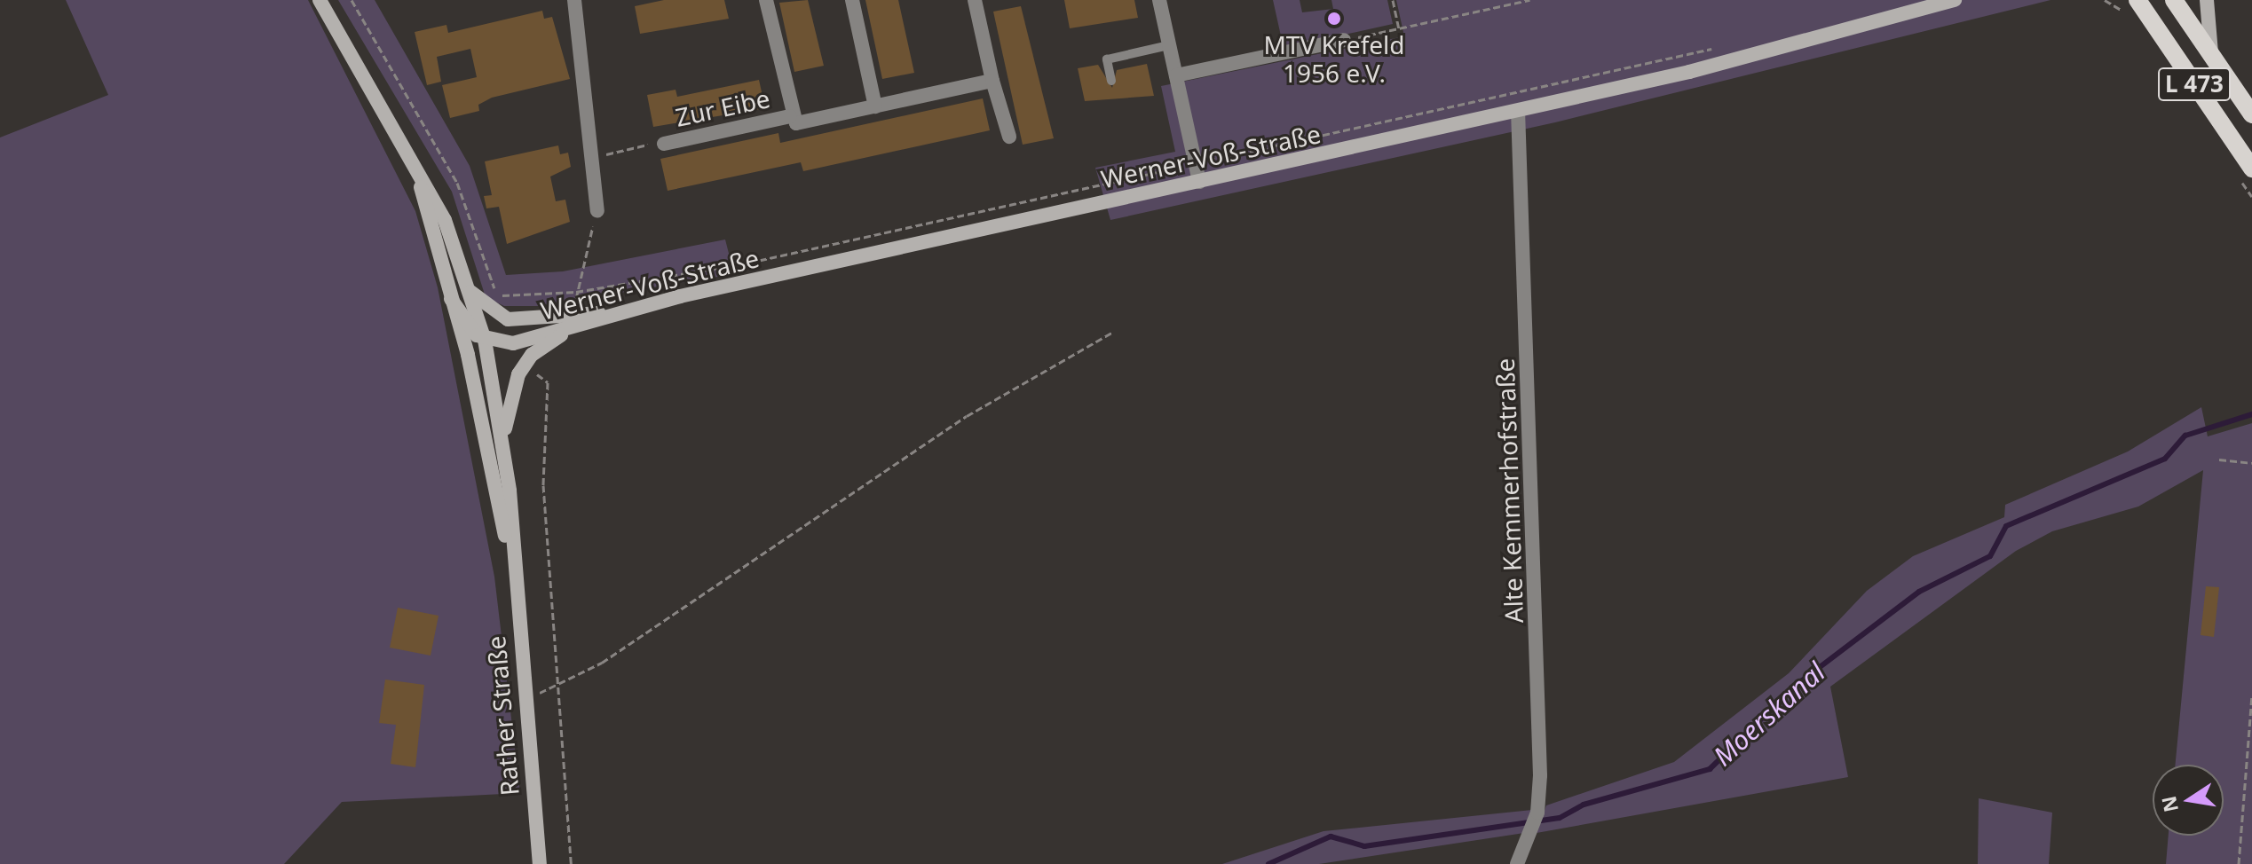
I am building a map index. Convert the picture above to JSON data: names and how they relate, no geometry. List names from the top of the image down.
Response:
{
  "streets": {
    "main road": ["L 473", "Werner-Voß-Straße", "Rather Straße"],
    "street": ["Zur Eibe", "Alte Kemmerhofstraße"]
  },
  "crossings": [
    ["Werner-Voß-Straße", "Alte Kemmerhofstraße"],
    ["Werner-Voß-Straße", "Rather Straße"]
  ],
  "water": ["Moerskanal"],
  "places": ["MTV Krefeld 1956 e.V."],
  "north": "left"
}
